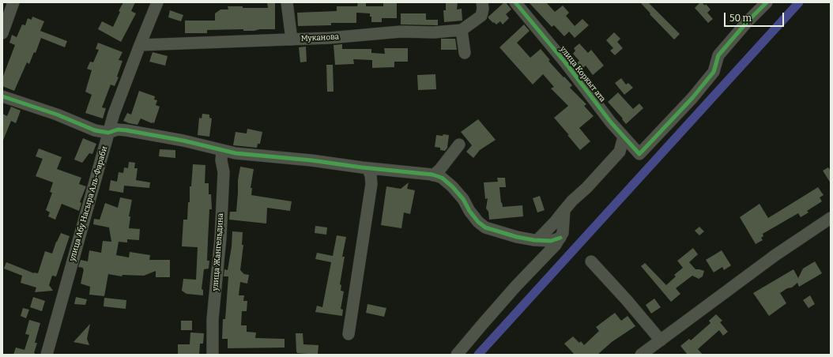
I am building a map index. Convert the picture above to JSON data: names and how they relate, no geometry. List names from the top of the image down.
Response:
{
  "streets": {
    "street": [
      "Муканова",
      "улица Коркыт ата",
      "улица Абу Насыра Аль-Фараби",
      "улица Жангельдина"
    ]
  },
  "crossings": [
    ["Муканова", "улица Абу Насыра Аль-Фараби"]
  ],
  "scale_bar": "50 m"
}
